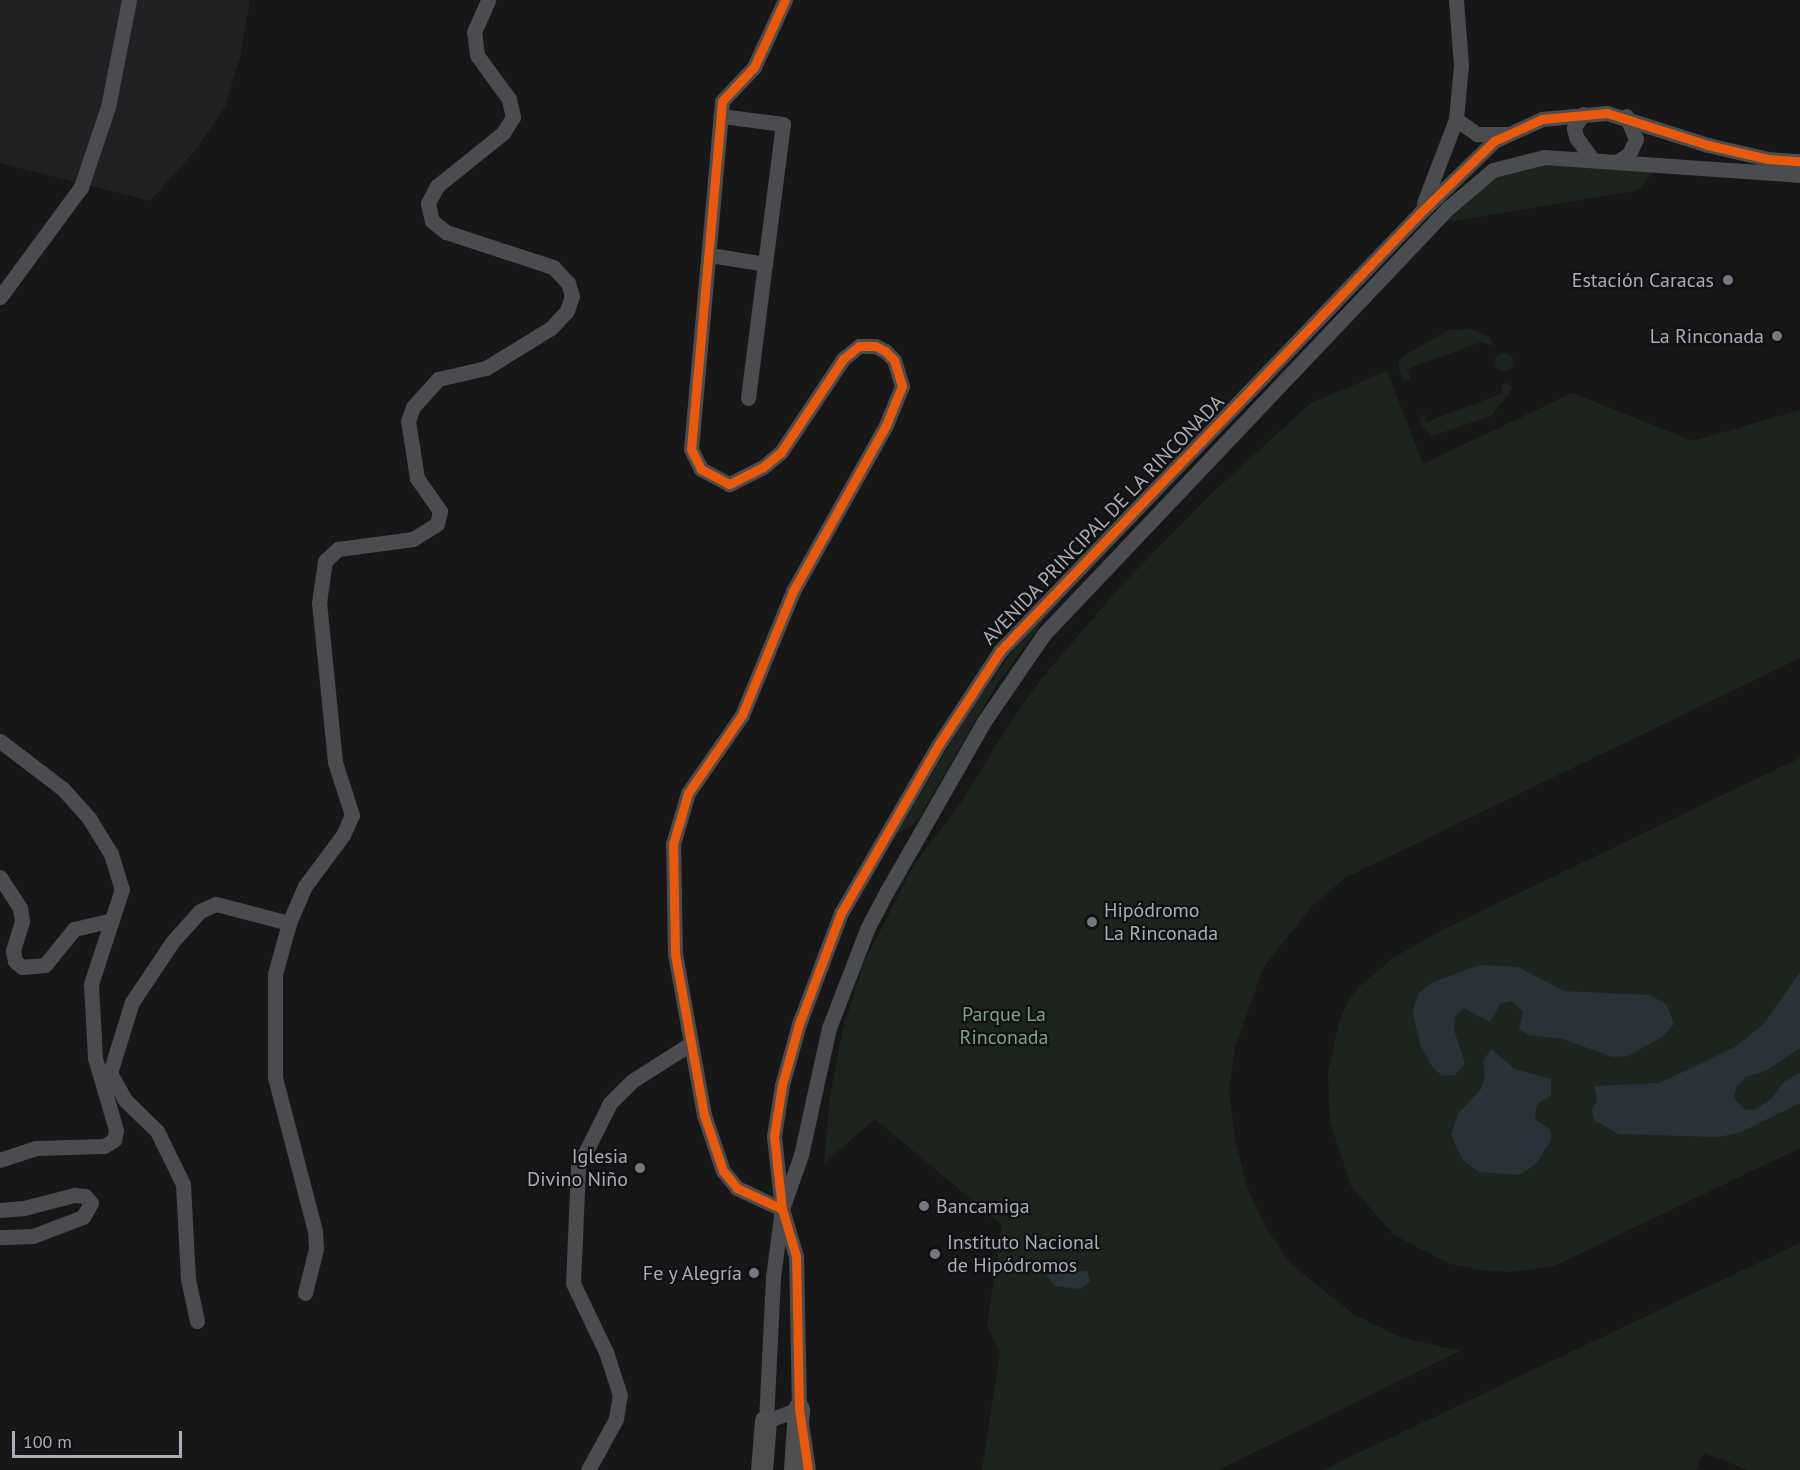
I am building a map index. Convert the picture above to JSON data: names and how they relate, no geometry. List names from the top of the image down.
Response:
{
  "streets": {
    "street": ["AVENIDA PRINCIPAL DE LA RINCONADA"]
  },
  "parks": ["Parque La Rinconada"],
  "places": [
    "Estación Caracas",
    "La Rinconada",
    "Hipódromo La Rinconada",
    "Iglesia Divino Niño",
    "Bancamiga",
    "Instituto Nacional de Hipódromos",
    "Fe y Alegría"
  ],
  "scale_bar": "100 m"
}
